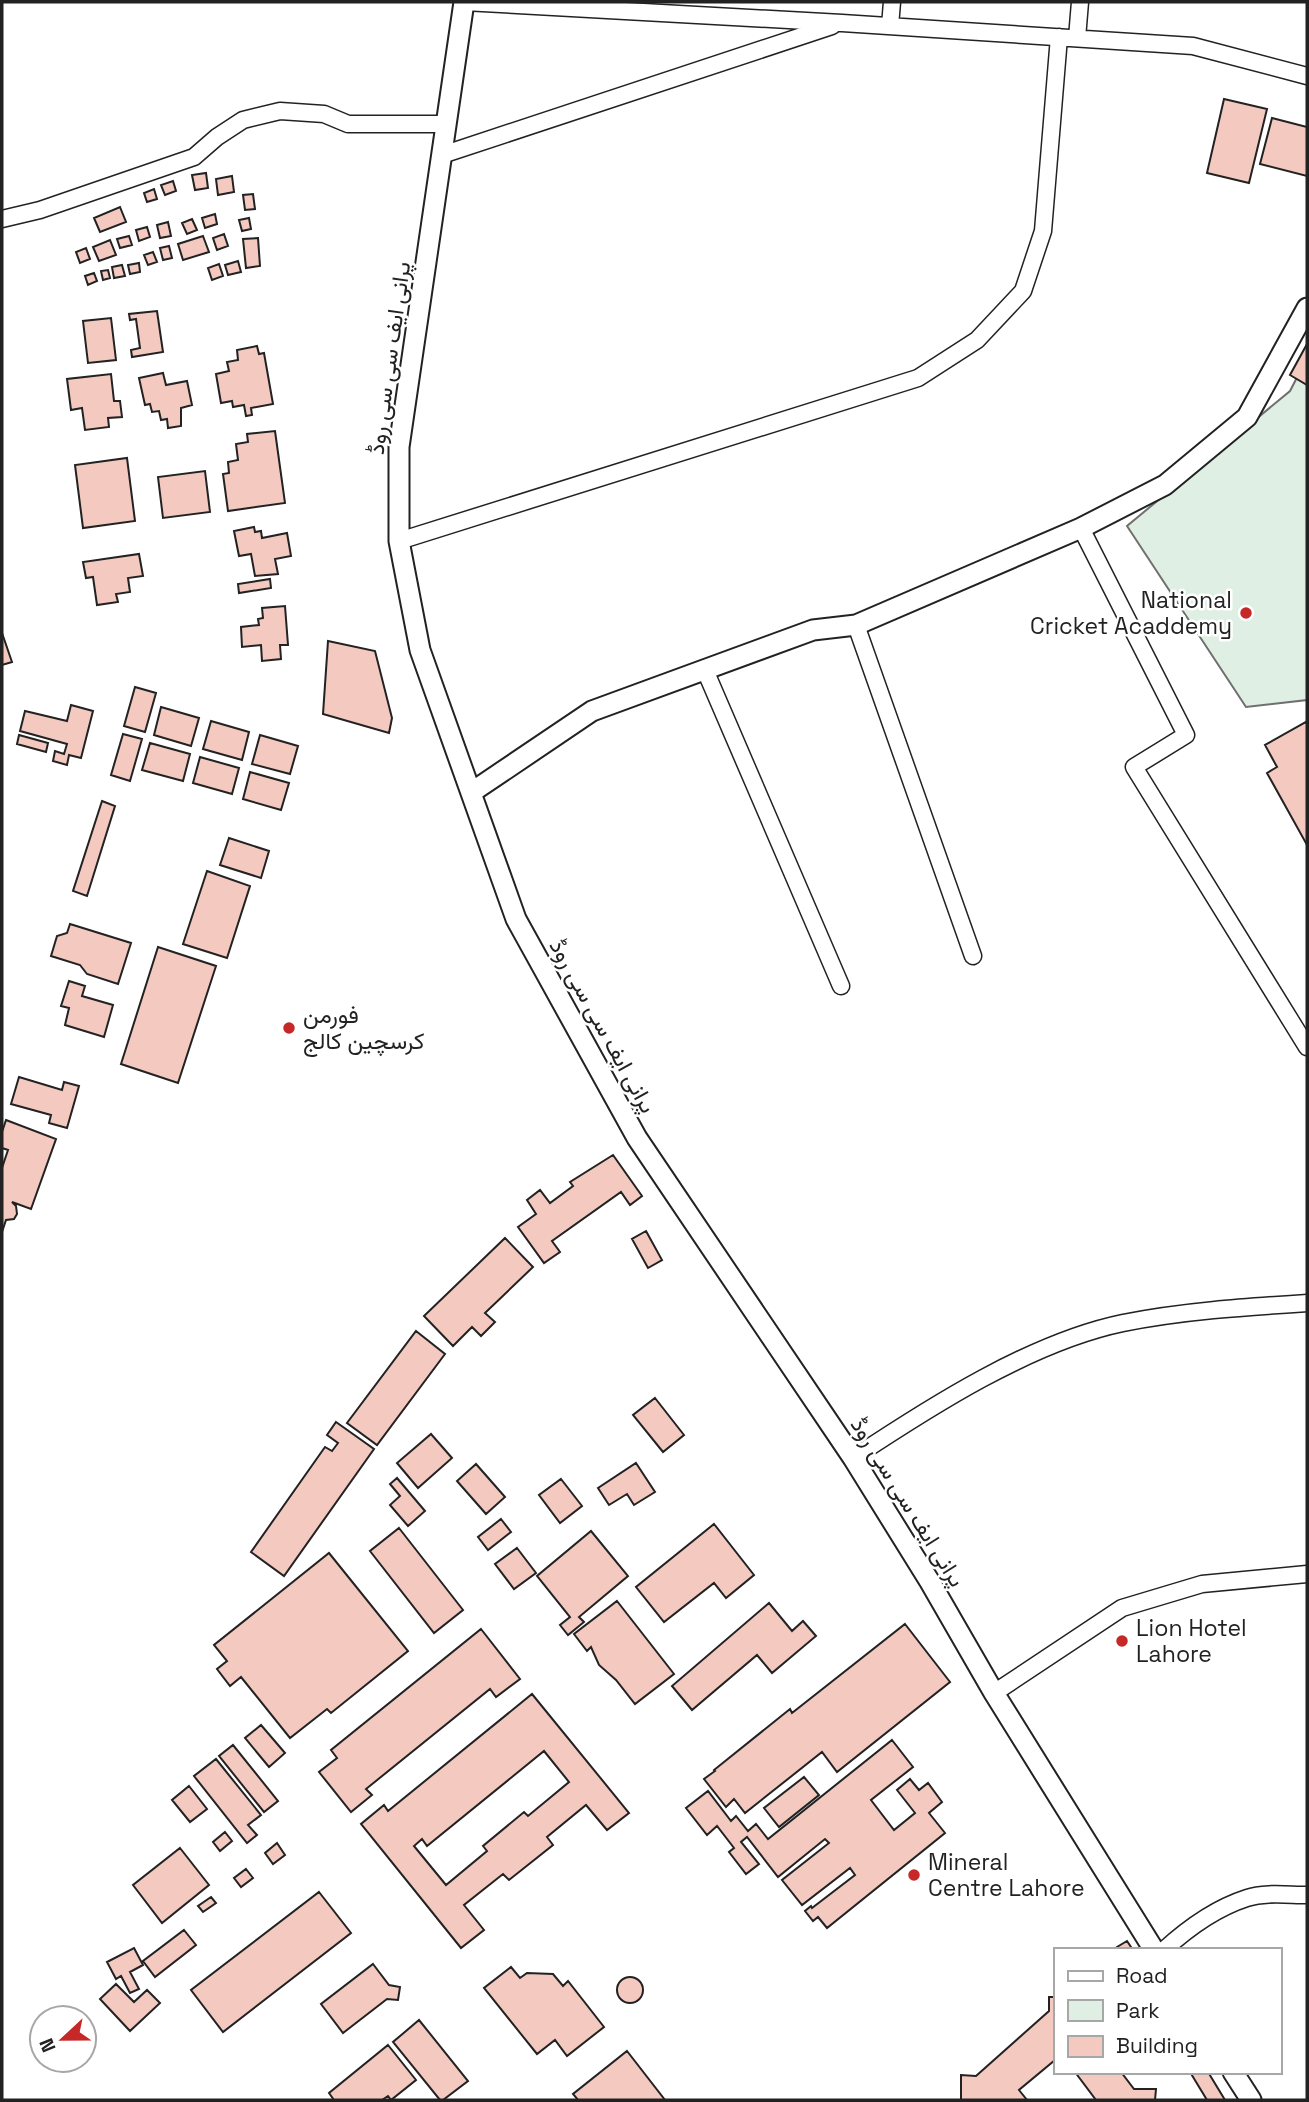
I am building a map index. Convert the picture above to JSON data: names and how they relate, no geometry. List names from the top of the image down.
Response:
{
  "streets": {
    "street": ["پرانی ایف سی سی روڈ"]
  },
  "places": [
    "National Cricket Acaddemy",
    "فورمن کرسچین کالج",
    "Lion Hotel Lahore",
    "Mineral Centre Lahore"
  ],
  "legend": ["Road", "Park", "Building"],
  "north": "left"
}
